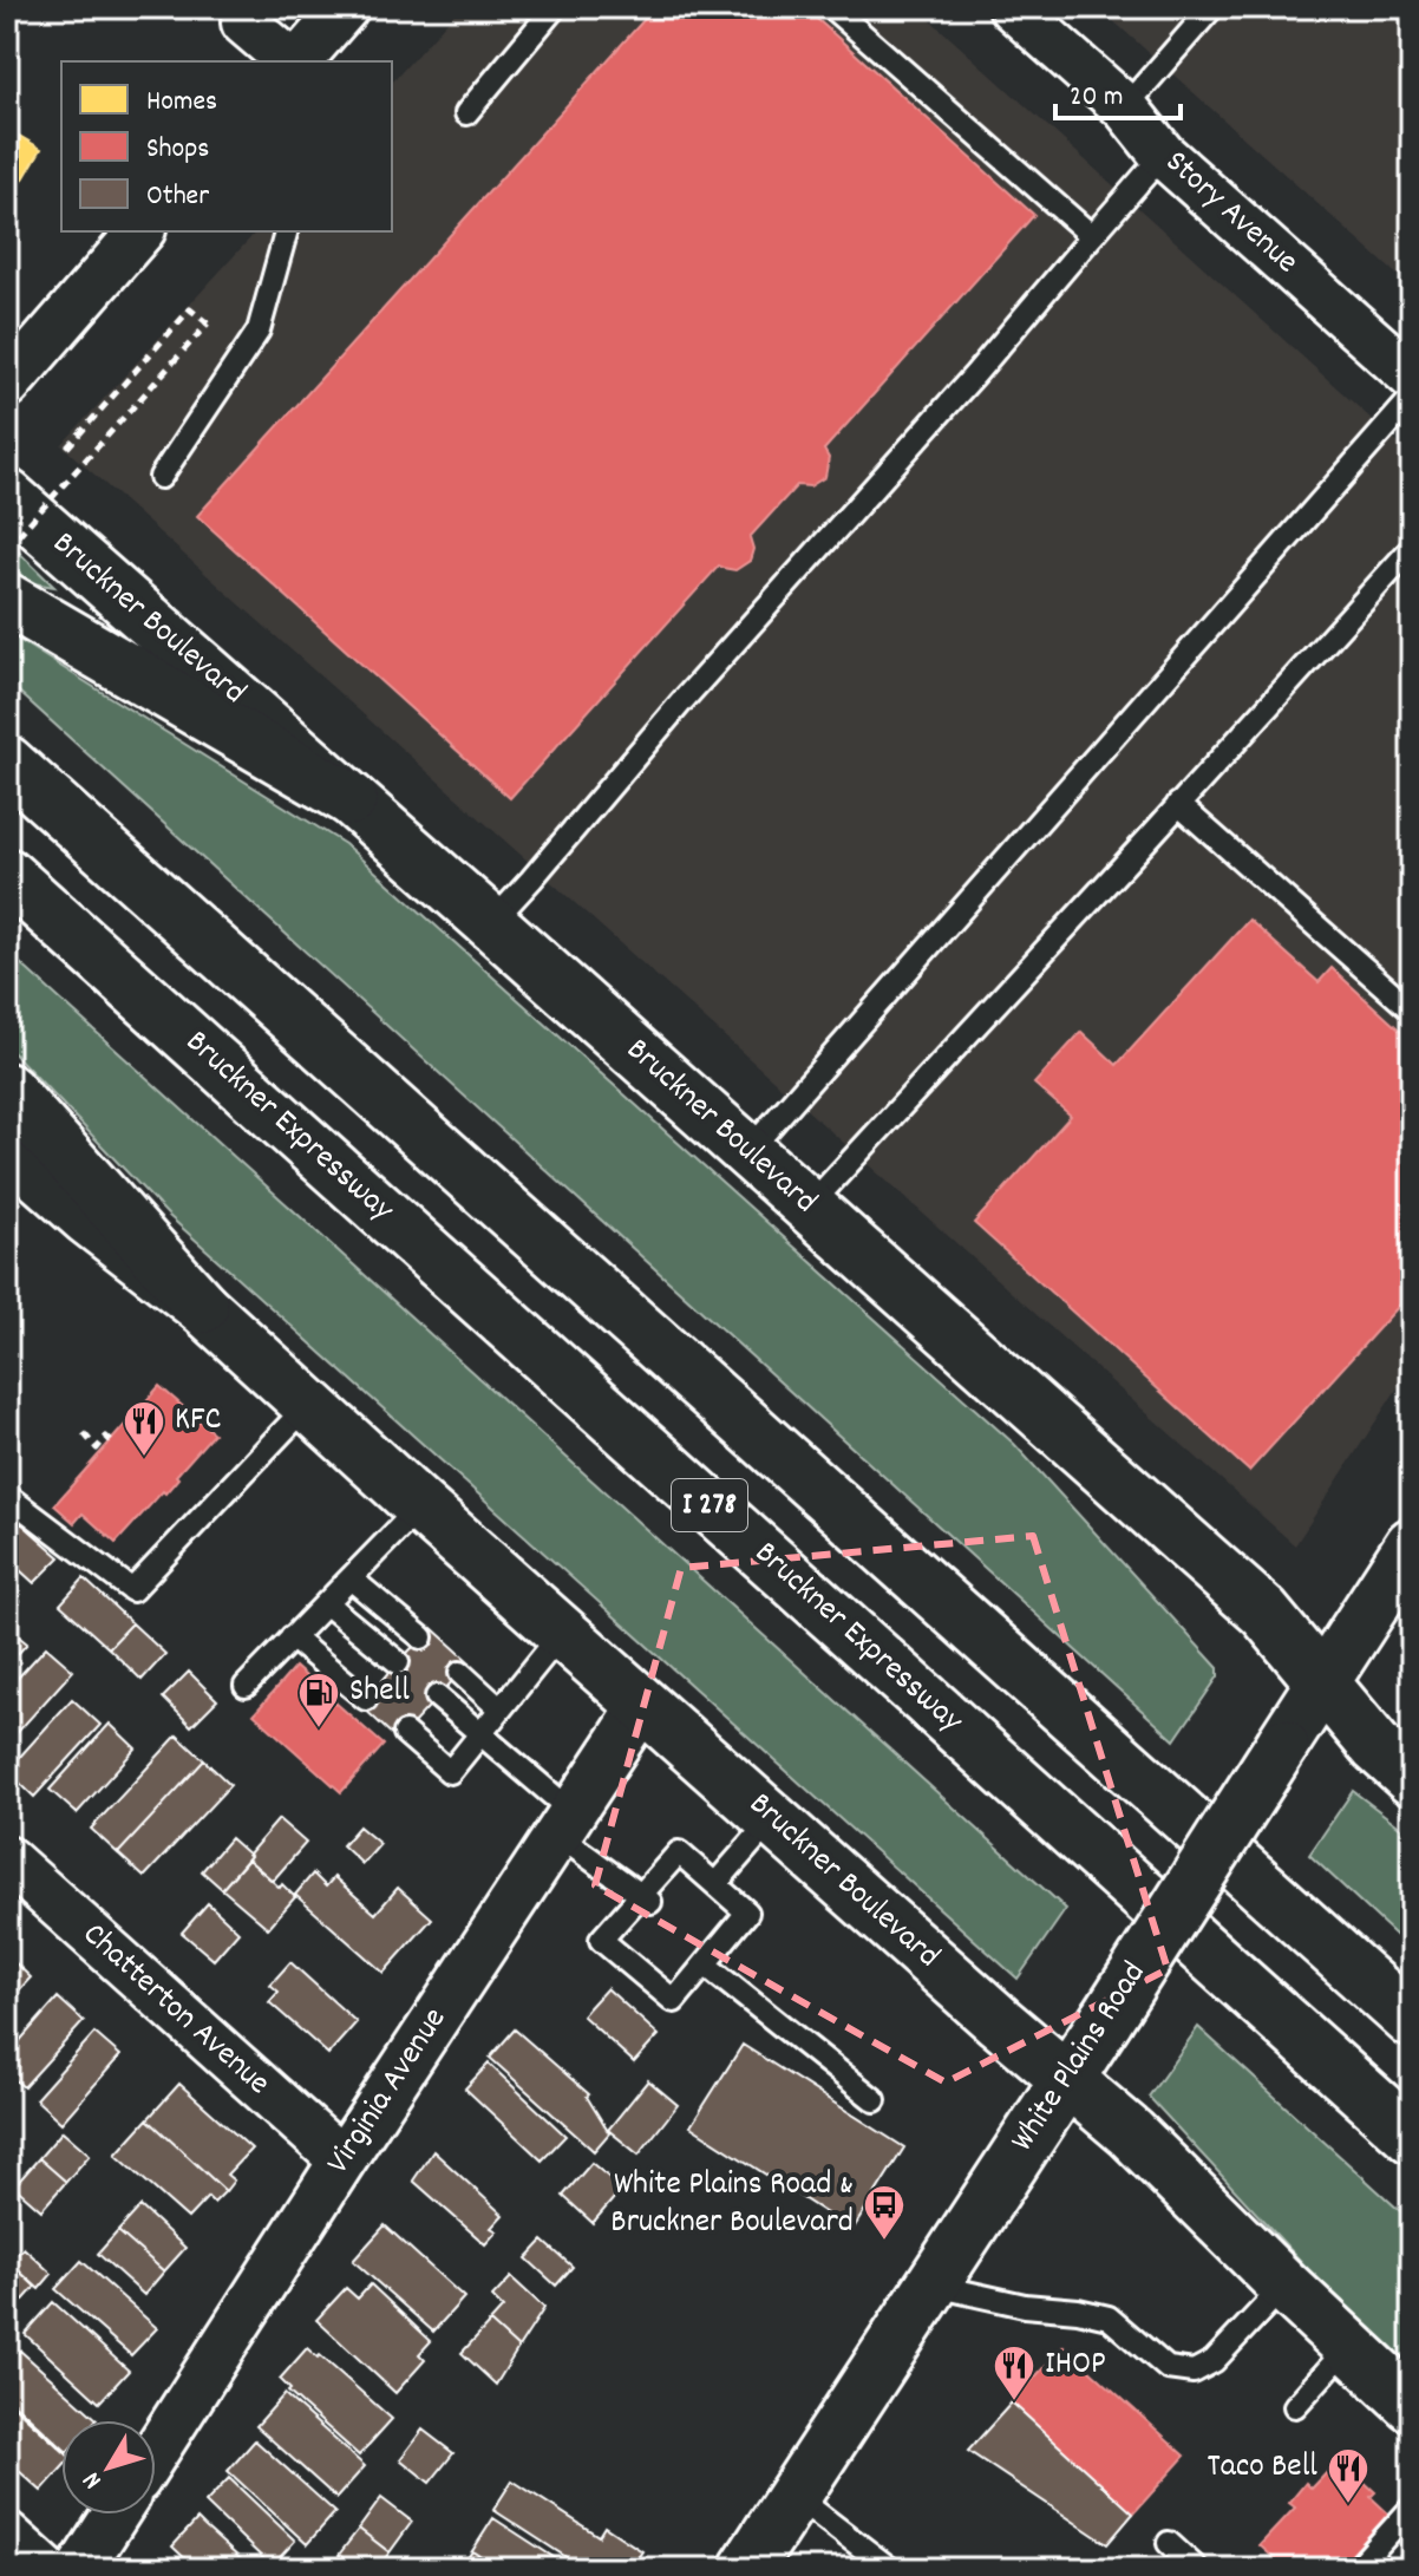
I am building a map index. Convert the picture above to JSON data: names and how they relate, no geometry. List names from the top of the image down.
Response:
{
  "streets": {
    "main road": [
      "Bruckner Boulevard",
      "Bruckner Expressway",
      "I 278",
      "White Plains Road"
    ],
    "street": ["Story Avenue", "Chatterton Avenue", "Virginia Avenue"]
  },
  "crossings": [
    ["Bruckner Boulevard", "White Plains Road"],
    ["Bruckner Boulevard", "Virginia Avenue"],
    ["Chatterton Avenue", "Virginia Avenue"]
  ],
  "places": {
    "restaurant": ["KFC", "IHOP", "Taco Bell"],
    "fuel station": ["Shell"],
    "bus stop": ["White Plains Road & Bruckner Boulevard"]
  },
  "legend": ["Homes", "Shops", "Other"],
  "scale_bar": "20 m",
  "north": "bottom left"
}
